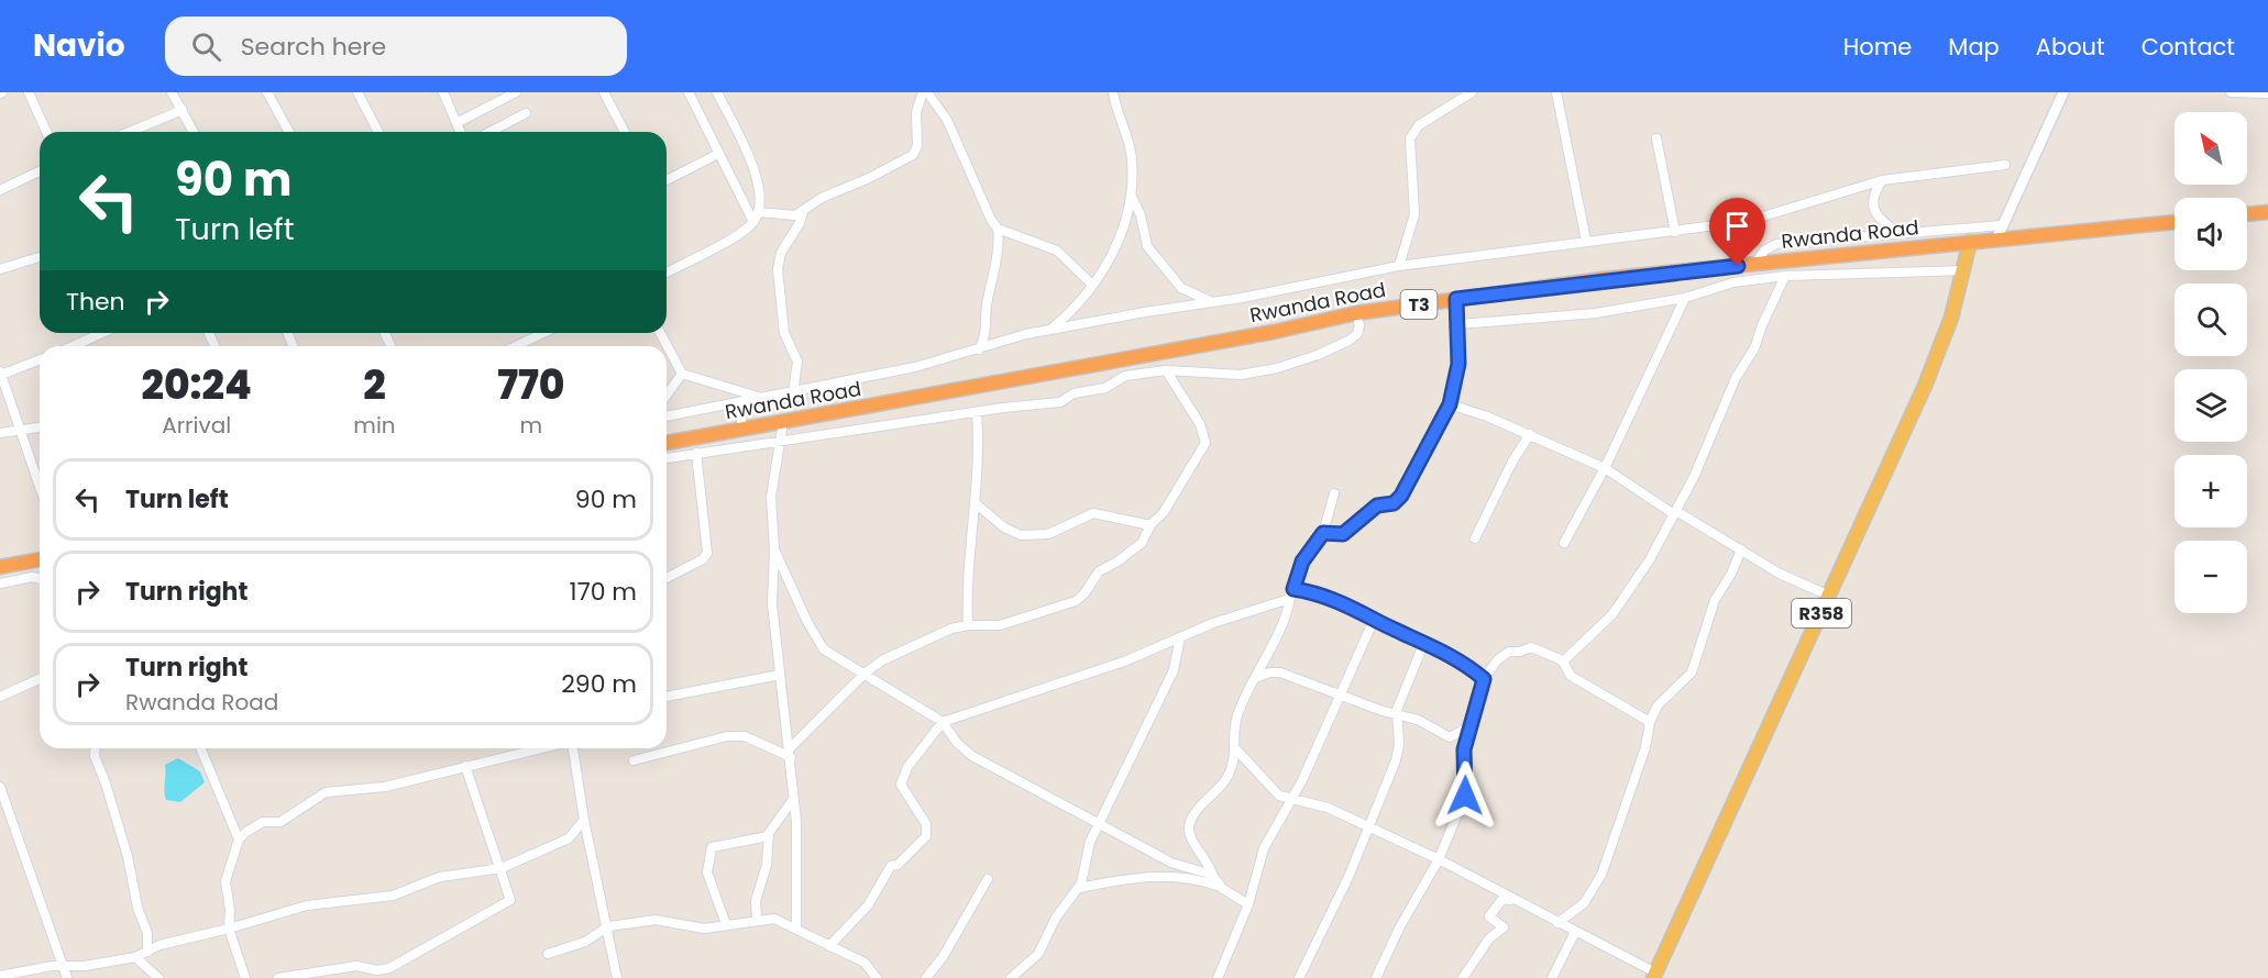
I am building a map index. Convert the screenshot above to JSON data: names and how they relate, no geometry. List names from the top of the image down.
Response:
{
  "streets": {
    "highway": ["Rwanda Road", "T3"],
    "main road": ["R358"]
  },
  "crossings": [
    ["Rwanda Road", "R358"]
  ],
  "north": "top left",
  "page": {
    "header": "Navio",
    "search": "Search here",
    "nav": [
      "Home",
      "Map",
      "About",
      "Contact"
    ],
    "map_buttons": ["+", "−"],
    "turn": ["90 m", "Turn left"],
    "then": "Then",
    "eta": [
      "20:24",
      "Arrival",
      "2",
      "min",
      "770",
      "m"
    ],
    "list": [
      {
        "name": "Turn left",
        "value": "90 m"
      },
      {
        "name": "Turn right",
        "value": "170 m"
      },
      {
        "name": "Turn right",
        "note": "Rwanda Road",
        "value": "290 m"
      }
    ]
  }
}
